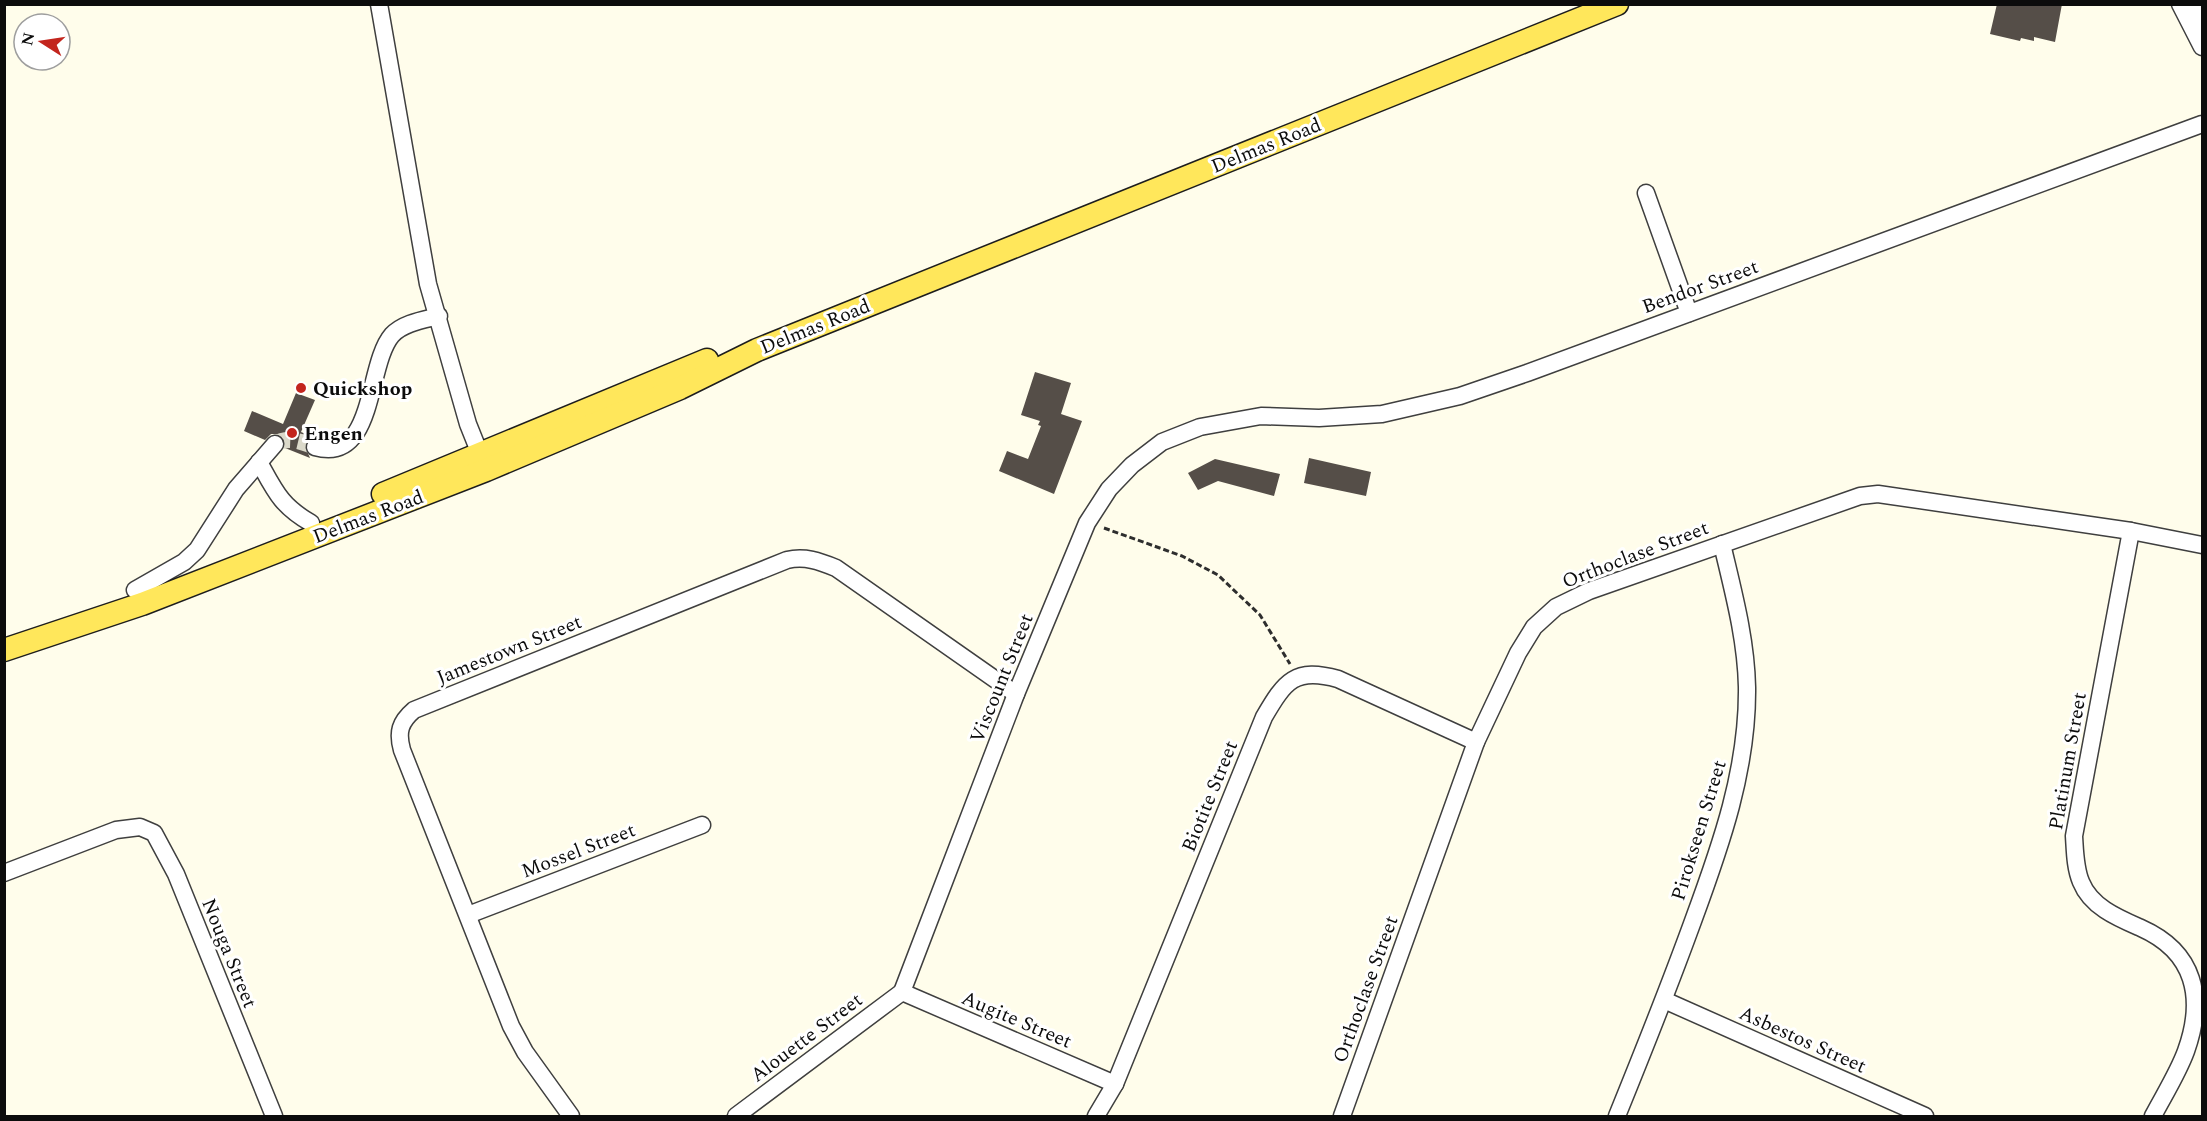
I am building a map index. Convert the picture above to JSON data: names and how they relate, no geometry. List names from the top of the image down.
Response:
{
  "streets": {
    "main road": ["Delmas Road"],
    "street": [
      "Bendor Street",
      "Orthoclase Street",
      "Jamestown Street",
      "Viscount Street",
      "Platinum Street",
      "Biotite Street",
      "Pirokseen Street",
      "Mossel Street",
      "Nouga Street",
      "Augite Street",
      "Alouette Street",
      "Asbestos Street"
    ]
  },
  "crossings": [
    ["Bendor Street", "Viscount Street"],
    ["Orthoclase Street", "Platinum Street"],
    ["Orthoclase Street", "Pirokseen Street"],
    ["Jamestown Street", "Viscount Street"],
    ["Jamestown Street", "Mossel Street"],
    ["Viscount Street", "Augite Street"],
    ["Viscount Street", "Alouette Street"],
    ["Biotite Street", "Augite Street"],
    ["Pirokseen Street", "Asbestos Street"],
    ["Augite Street", "Alouette Street"]
  ],
  "places": ["Quickshop", "Engen"],
  "north": "left"
}
